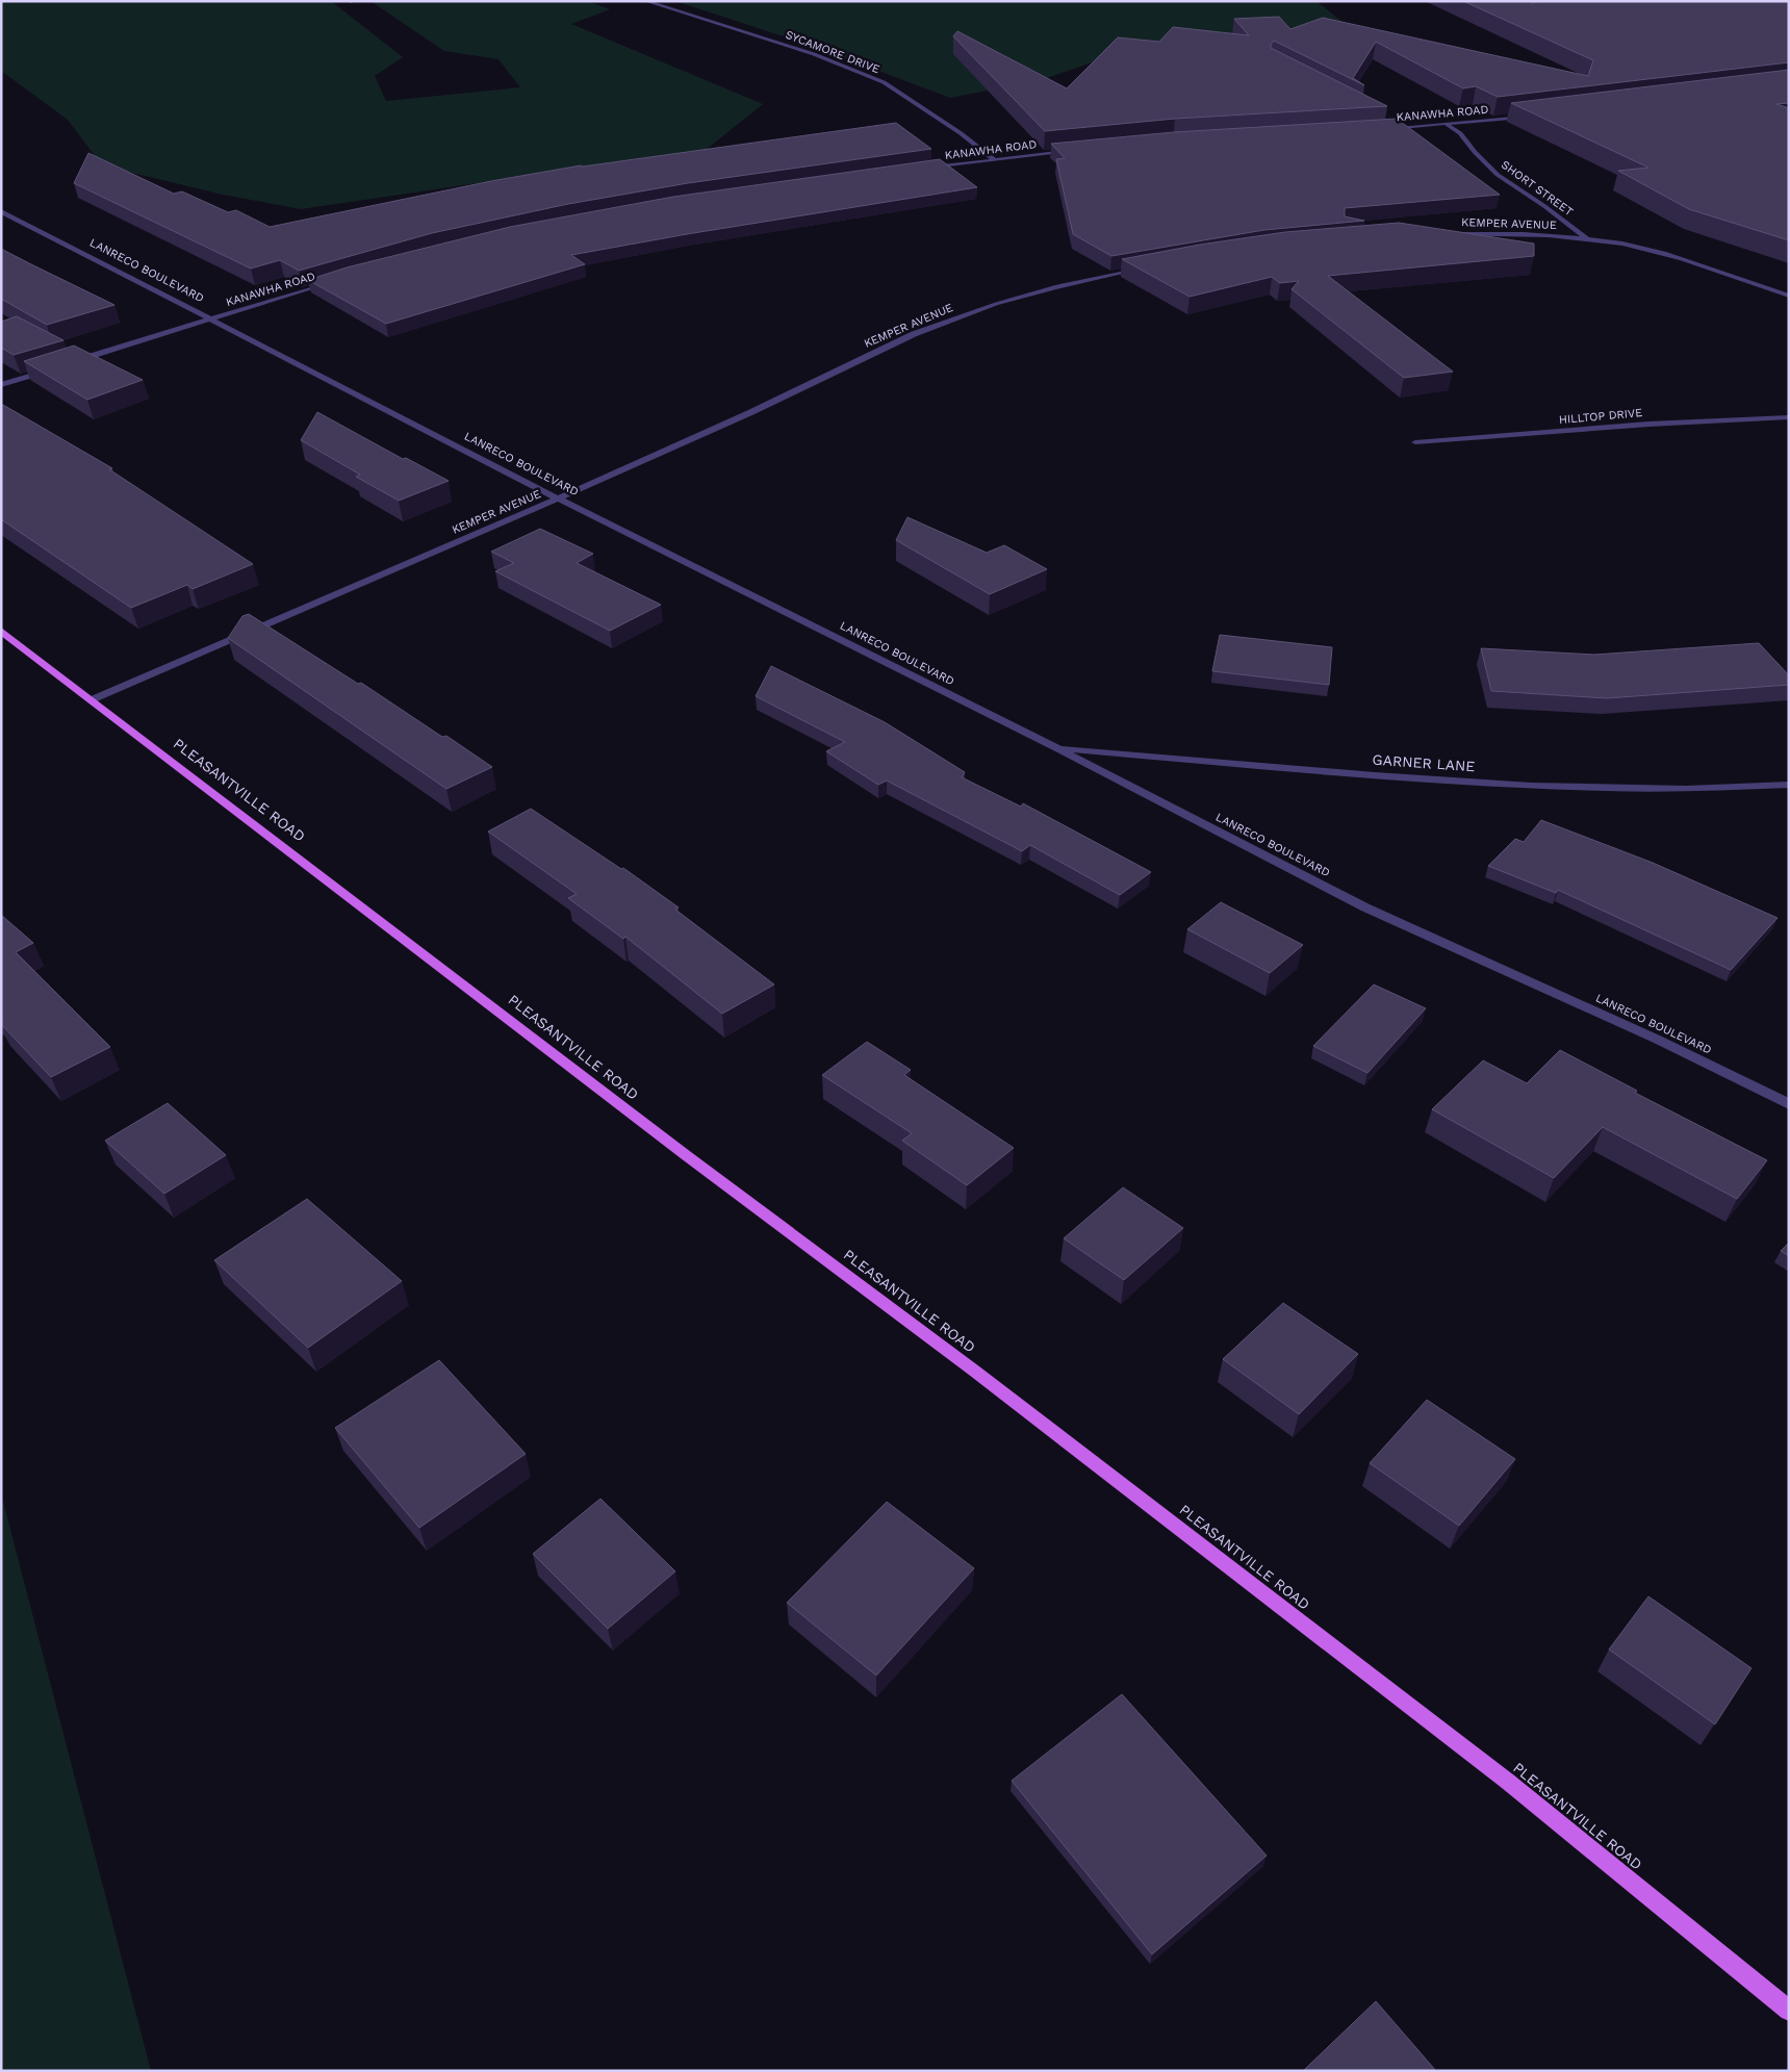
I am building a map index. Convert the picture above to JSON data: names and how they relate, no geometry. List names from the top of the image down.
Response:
{
  "streets": {
    "main road": ["PLEASANTVILLE ROAD"],
    "street": [
      "SYCAMORE DRIVE",
      "KANAWHA ROAD",
      "SHORT STREET",
      "KEMPER AVENUE",
      "LANRECO BOULEVARD",
      "HILLTOP DRIVE",
      "GARNER LANE"
    ]
  },
  "crossings": [
    ["SYCAMORE DRIVE", "KANAWHA ROAD"],
    ["KANAWHA ROAD", "SHORT STREET"],
    ["KANAWHA ROAD", "LANRECO BOULEVARD"],
    ["SHORT STREET", "KEMPER AVENUE"],
    ["KEMPER AVENUE", "LANRECO BOULEVARD"],
    ["KEMPER AVENUE", "PLEASANTVILLE ROAD"],
    ["LANRECO BOULEVARD", "GARNER LANE"]
  ]
}
